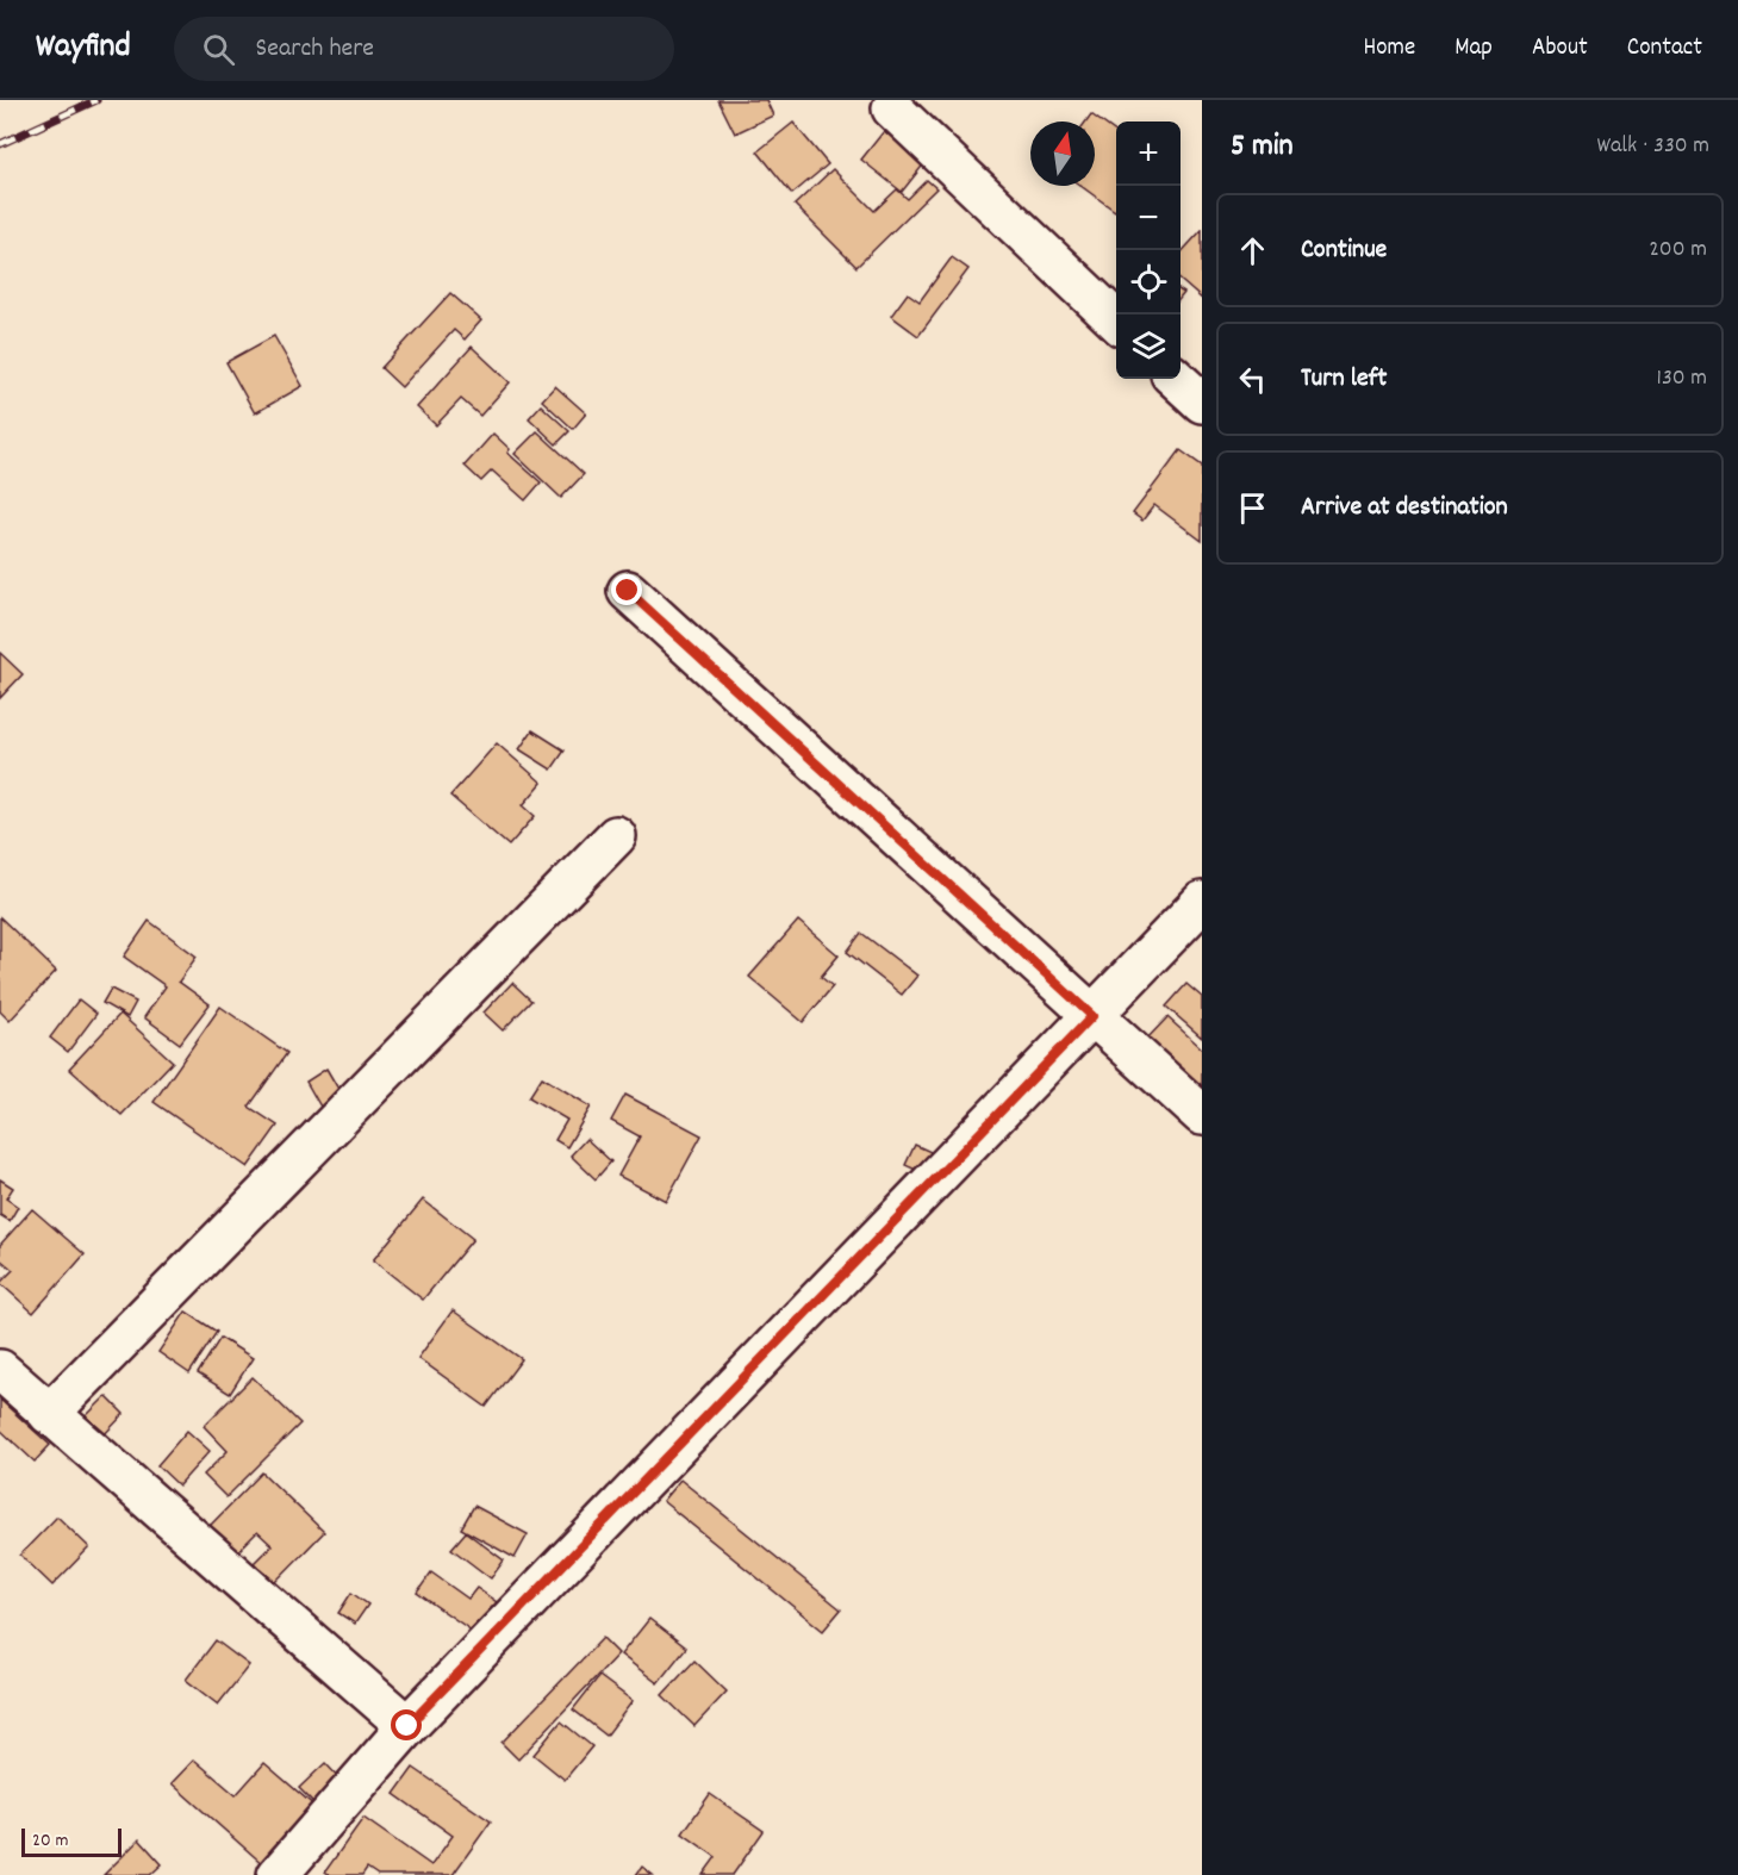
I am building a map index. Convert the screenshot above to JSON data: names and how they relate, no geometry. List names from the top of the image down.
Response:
{
  "scale_bar": "20 m",
  "north": "top",
  "page": {
    "header": "Wayfind",
    "search": "Search here",
    "nav": [
      "Home",
      "Map",
      "About",
      "Contact"
    ],
    "heading": ["5 min", "Walk · 330 m"],
    "map_buttons": ["+", "−"],
    "list": [
      ["Continue", "200 m"],
      ["Turn left", "130 m"],
      "Arrive at destination"
    ],
    "scale": "20 m"
  }
}
